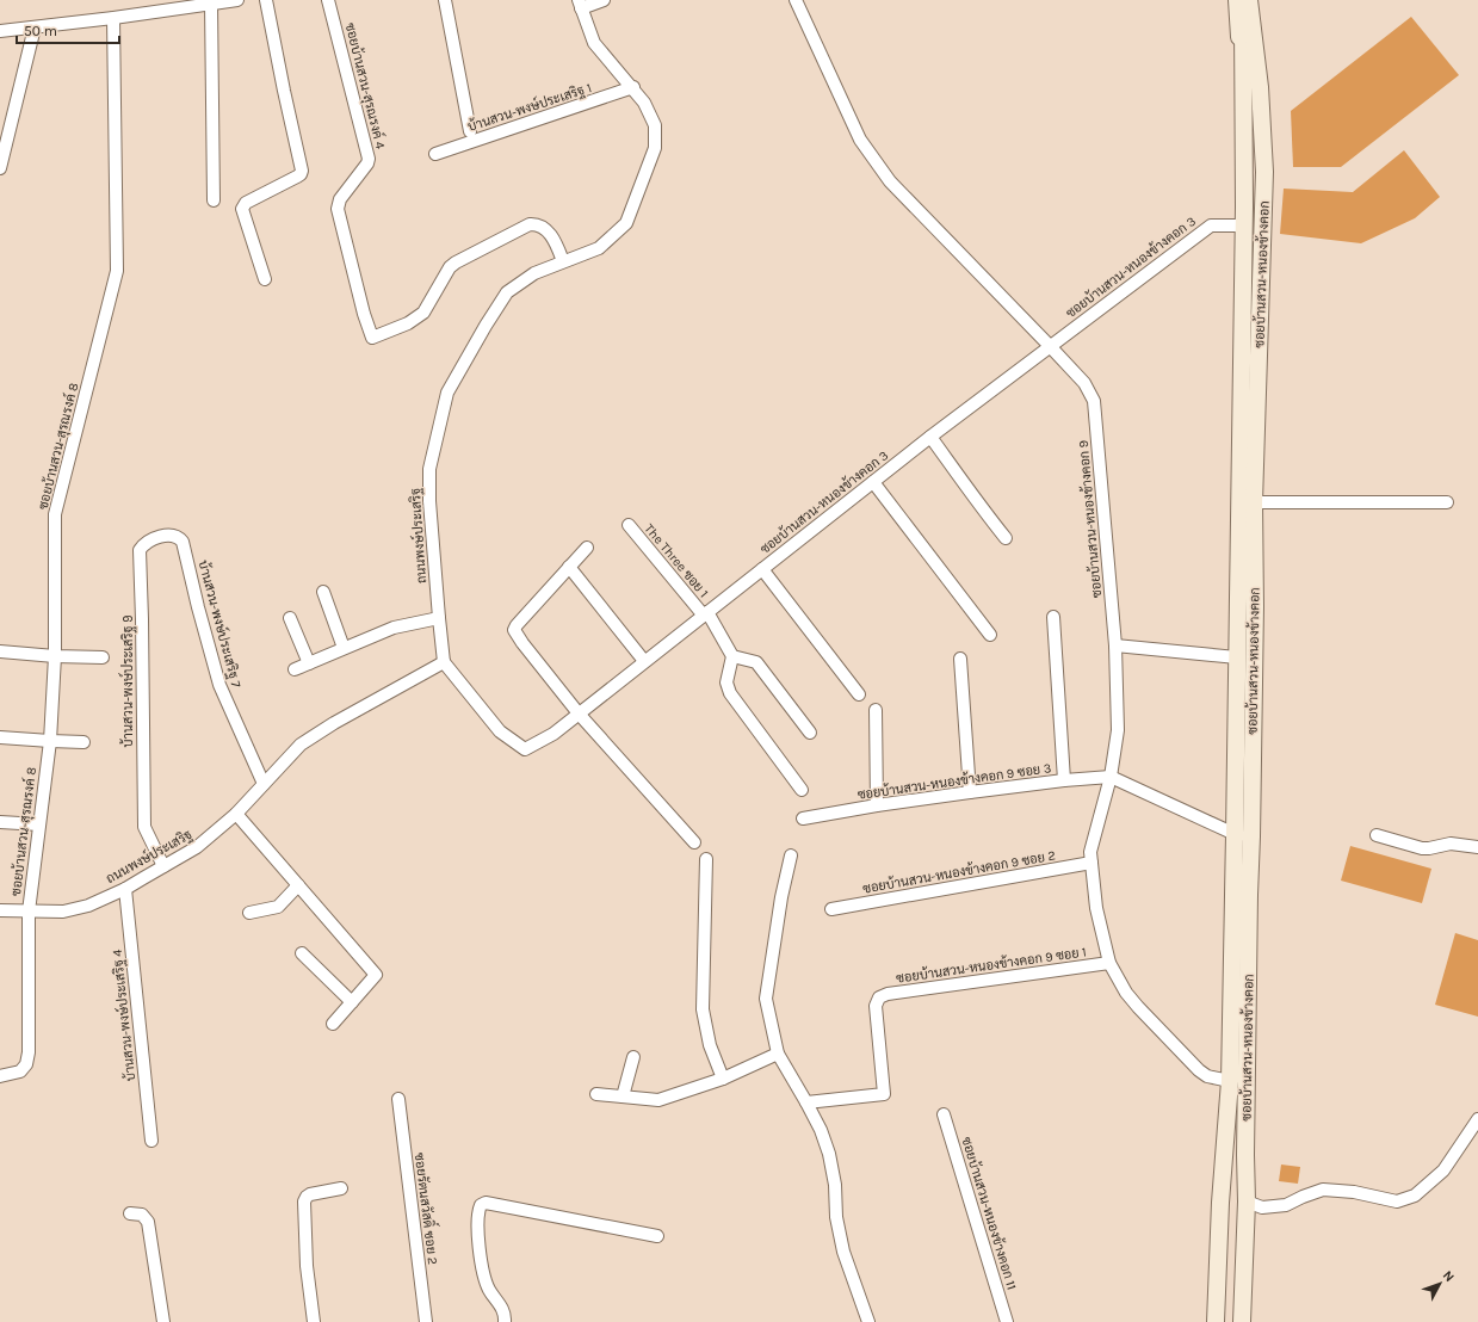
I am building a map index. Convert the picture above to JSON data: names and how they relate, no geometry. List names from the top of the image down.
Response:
{
  "streets": {
    "main road": ["ซอยบ้านสวน-หนองข้างคอก"],
    "street": [
      "ซอยบ้านสวน-สุรณรงค์ 4",
      "บ้านสวน-พงษ์ประเสริฐ 1",
      "ซอยบ้านสวน-หนองข้างคอก 3",
      "ซอยบ้านสวน-สุรณรงค์ 8",
      "ซอยบ้านสวน-หนองข้างคอก 9",
      "ถนนพงษ์ประเสริฐ",
      "The Three ซอย 1",
      "บ้านสวน-พงษ์ประเสริฐ 7",
      "บ้านสวน-พงษ์ประเสริฐ 9",
      "ซอยบ้านสวน-หนองข้างคอก 9 ซอย 3",
      "ซอยบ้านสวน-หนองข้างคอก 9 ซอย 2",
      "ซอยบ้านสวน-หนองข้างคอก 9 ซอย 1",
      "บ้านสวน-พงษ์ประเสริฐ 4",
      "ซอยรัตนสวัสดิ์ ซอย 2",
      "ซอยบ้านสวน-หนองข้างคอก 11"
    ]
  },
  "crossings": [
    ["ซอยบ้านสวน-สุรณรงค์ 4", "ถนนพงษ์ประเสริฐ"],
    ["บ้านสวน-พงษ์ประเสริฐ 1", "ถนนพงษ์ประเสริฐ"],
    ["ซอยบ้านสวน-หนองข้างคอก 3", "ซอยบ้านสวน-หนองข้างคอก"],
    ["ซอยบ้านสวน-หนองข้างคอก 3", "ซอยบ้านสวน-หนองข้างคอก 9"],
    ["ซอยบ้านสวน-หนองข้างคอก 3", "ถนนพงษ์ประเสริฐ"],
    ["ซอยบ้านสวน-หนองข้างคอก 3", "The Three ซอย 1"],
    ["ซอยบ้านสวน-หนองข้างคอก", "ซอยบ้านสวน-หนองข้างคอก 9"],
    ["ซอยบ้านสวน-สุรณรงค์ 8", "ถนนพงษ์ประเสริฐ"],
    ["ซอยบ้านสวน-หนองข้างคอก 9", "ซอยบ้านสวน-หนองข้างคอก 9 ซอย 3"],
    ["ซอยบ้านสวน-หนองข้างคอก 9", "ซอยบ้านสวน-หนองข้างคอก 9 ซอย 2"],
    ["ซอยบ้านสวน-หนองข้างคอก 9", "ซอยบ้านสวน-หนองข้างคอก 9 ซอย 1"],
    ["ถนนพงษ์ประเสริฐ", "บ้านสวน-พงษ์ประเสริฐ 7"],
    ["ถนนพงษ์ประเสริฐ", "บ้านสวน-พงษ์ประเสริฐ 9"],
    ["ถนนพงษ์ประเสริฐ", "บ้านสวน-พงษ์ประเสริฐ 4"],
    ["บ้านสวน-พงษ์ประเสริฐ 7", "บ้านสวน-พงษ์ประเสริฐ 9"]
  ],
  "scale_bar": "50 m",
  "north": "top right"
}
